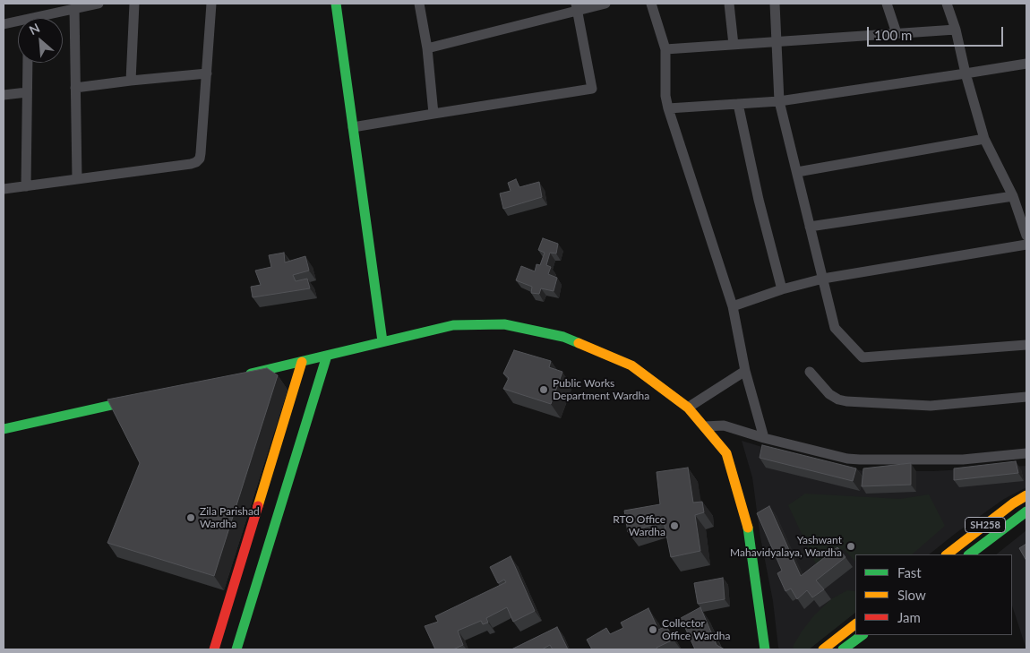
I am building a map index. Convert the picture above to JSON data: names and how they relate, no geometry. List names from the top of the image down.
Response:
{
  "streets": {
    "main road": ["SH258"]
  },
  "places": [
    "Public Works Department Wardha",
    "Zila Parishad Wardha",
    "RTO Office Wardha",
    "Yashwant Mahavidyalaya, Wardha",
    "Collector Office Wardha"
  ],
  "legend": ["Fast", "Slow", "Jam"],
  "scale_bar": "100 m",
  "north": "top left"
}
